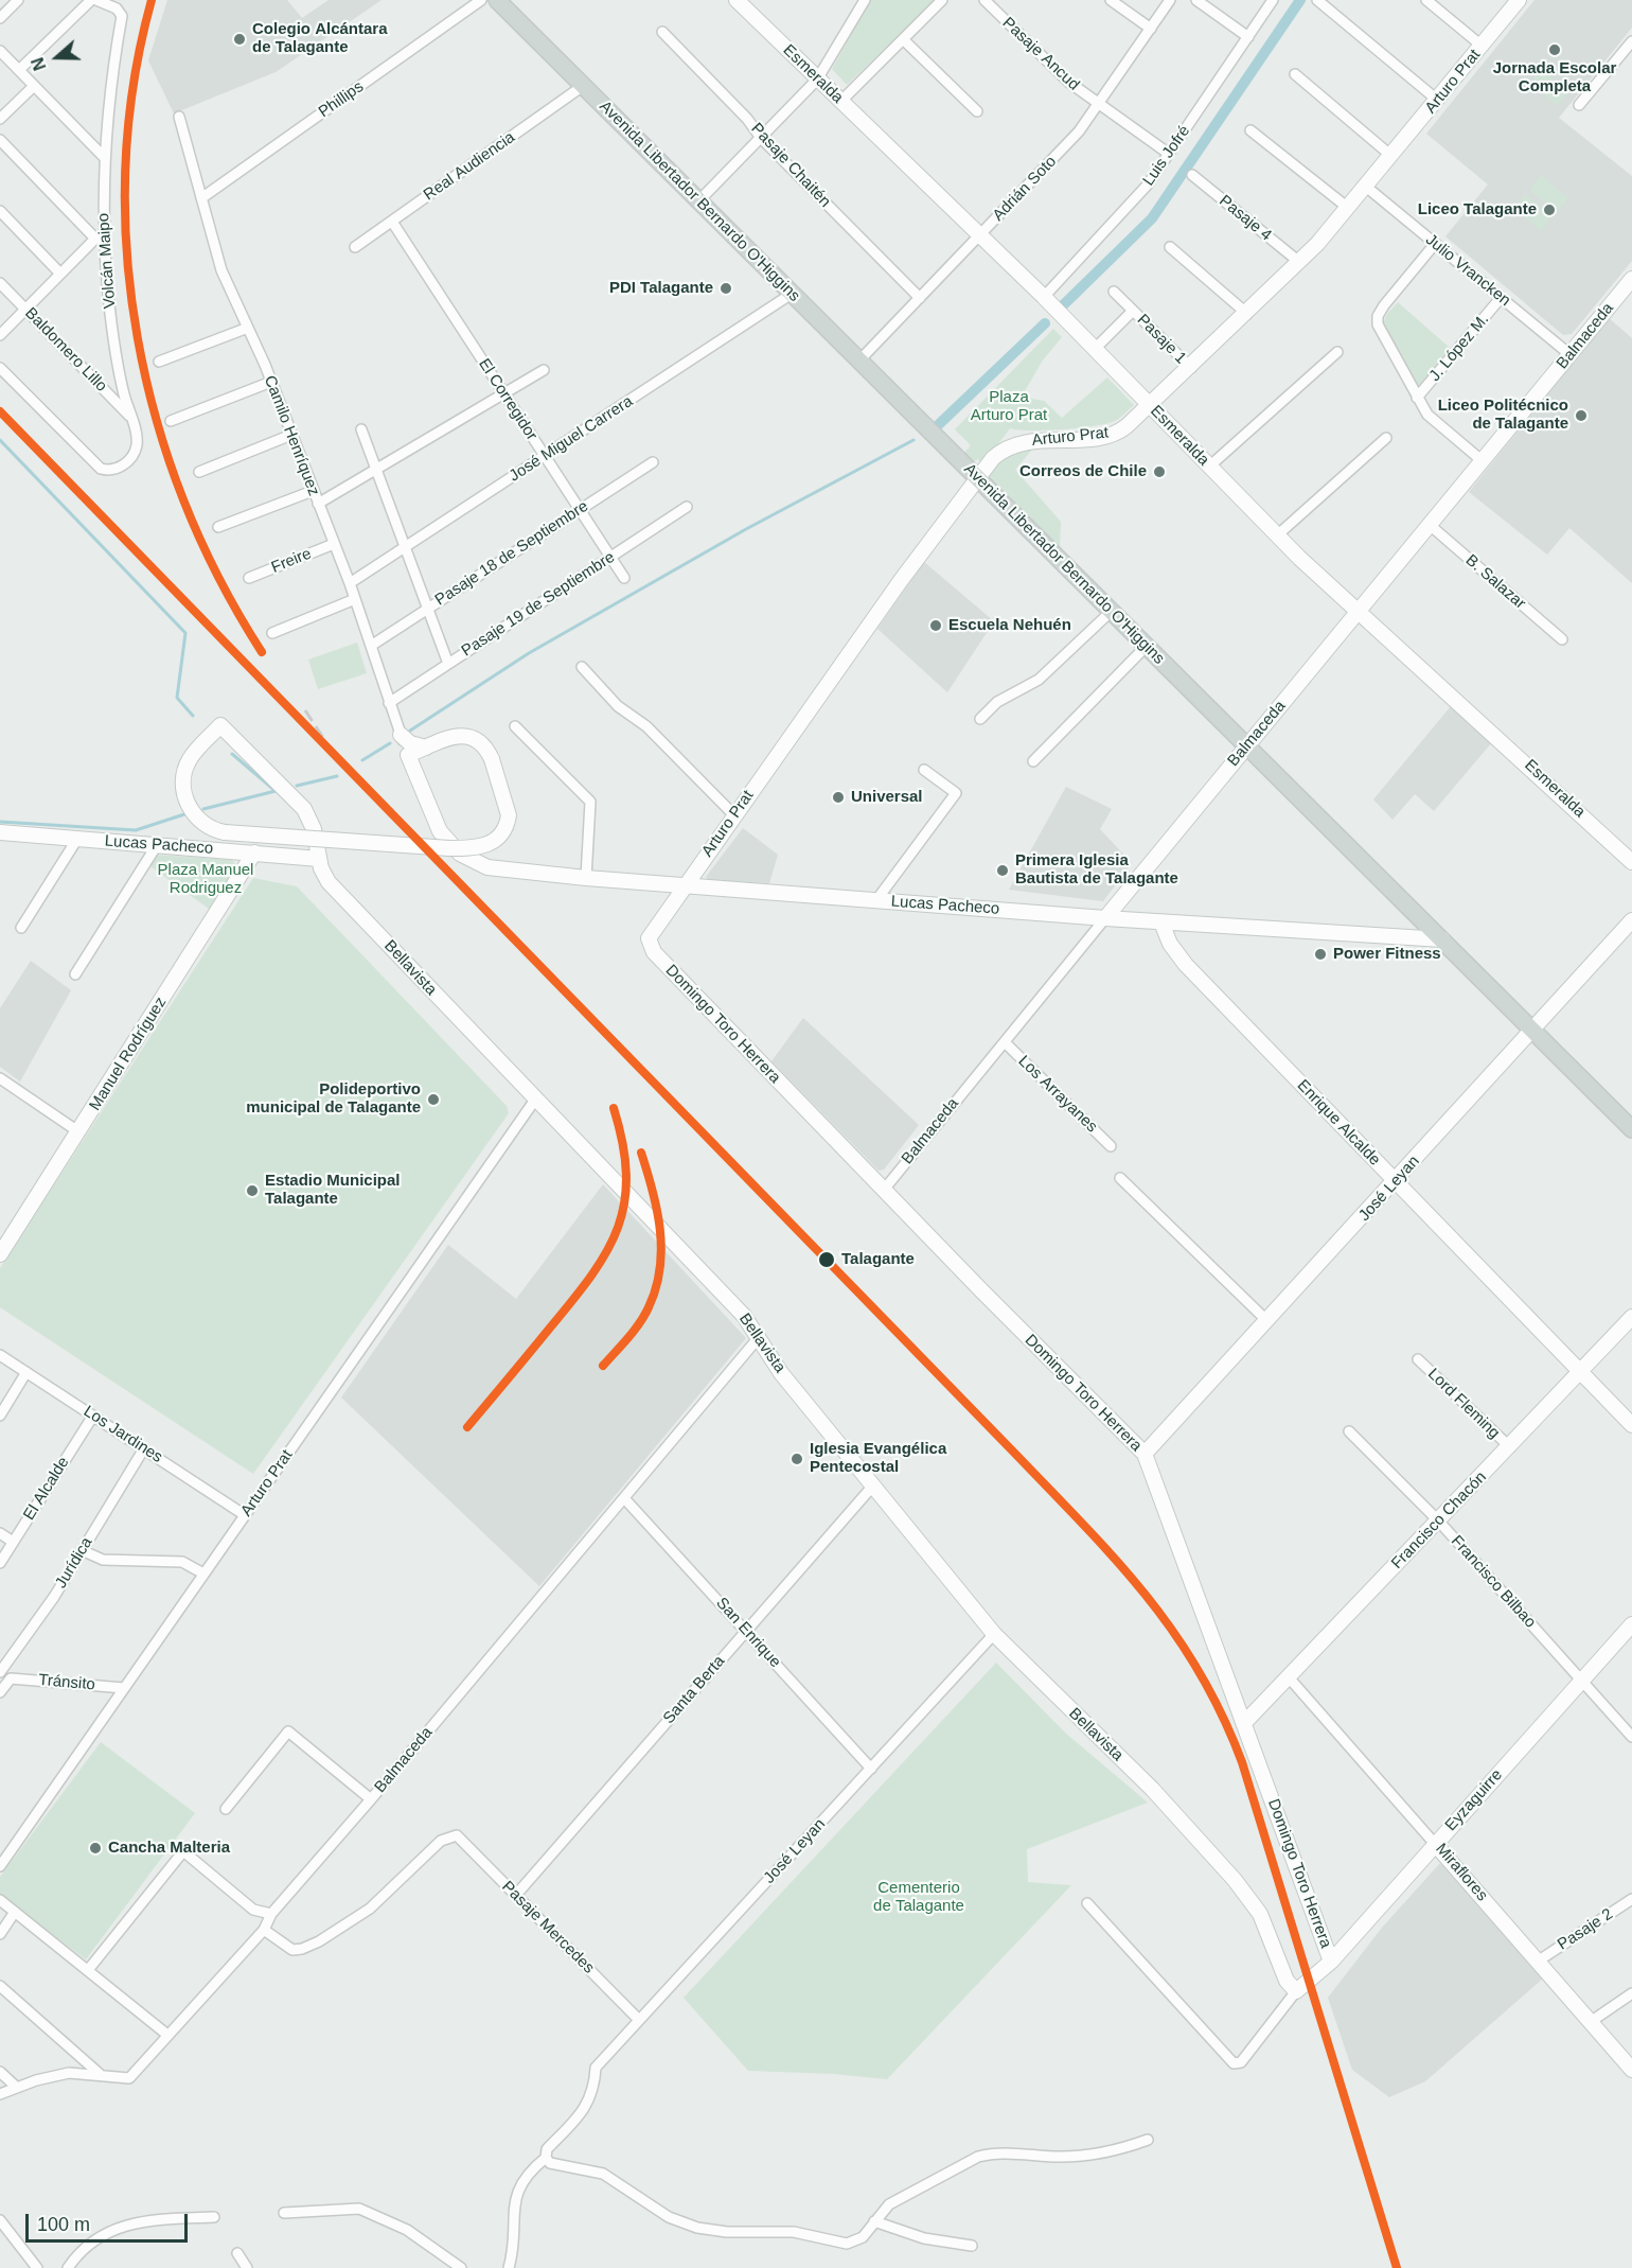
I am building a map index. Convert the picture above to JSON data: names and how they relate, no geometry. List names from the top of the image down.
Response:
{
  "streets": {
    "main road": ["Avenida Libertador Bernardo O'Higgins"],
    "street": [
      "Pasaje Ancud",
      "Esmeralda",
      "Arturo Prat",
      "Phillips",
      "Luis Jofré",
      "Pasaje Chaitén",
      "Real Audiencia",
      "Adrián Soto",
      "Pasaje 4",
      "Volcán Maipo",
      "Julio Vrancken",
      "Balmaceda",
      "Pasaje 1",
      "J. López M.",
      "Baldomero Lillo",
      "El Corregidor",
      "Camilo Henríquez",
      "José Miguel Carrera",
      "Pasaje 18 de Septiembre",
      "Freire",
      "B. Salazar",
      "Pasaje 19 de Septiembre",
      "Lucas Pacheco",
      "Bellavista",
      "Domingo Toro Herrera",
      "Manuel Rodríguez",
      "Los Arrayanes",
      "Enrique Alcalde",
      "José Leyan",
      "Lord Fleming",
      "Los Jardines",
      "El Alcalde",
      "Francisco Chacón",
      "Jurídica",
      "Francisco Bilbao",
      "San Enrique",
      "Tránsito",
      "Santa Berta",
      "Eyzaguirre",
      "Miraflores",
      "Pasaje Mercedes",
      "Pasaje 2"
    ]
  },
  "crossings": [
    ["Pasaje Ancud", "Luis Jofré"],
    ["Pasaje Ancud", "Adrián Soto"],
    ["Esmeralda", "Arturo Prat"],
    ["Esmeralda", "Luis Jofré"],
    ["Esmeralda", "Adrián Soto"],
    ["Esmeralda", "Balmaceda"],
    ["Esmeralda", "Pasaje 1"],
    ["Arturo Prat", "Avenida Libertador Bernardo O'Higgins"],
    ["Arturo Prat", "Pasaje 4"],
    ["Arturo Prat", "Julio Vrancken"],
    ["Arturo Prat", "Pasaje 1"],
    ["Arturo Prat", "Lucas Pacheco"],
    ["Arturo Prat", "Bellavista"],
    ["Arturo Prat", "Domingo Toro Herrera"],
    ["Arturo Prat", "Los Jardines"],
    ["Arturo Prat", "Tránsito"],
    ["Phillips", "Camilo Henríquez"],
    ["Pasaje Chaitén", "Adrián Soto"],
    ["Real Audiencia", "Avenida Libertador Bernardo O'Higgins"],
    ["Real Audiencia", "El Corregidor"],
    ["Adrián Soto", "Avenida Libertador Bernardo O'Higgins"],
    ["Avenida Libertador Bernardo O'Higgins", "Balmaceda"],
    ["Avenida Libertador Bernardo O'Higgins", "José Miguel Carrera"],
    ["Avenida Libertador Bernardo O'Higgins", "Lucas Pacheco"],
    ["Avenida Libertador Bernardo O'Higgins", "José Leyan"],
    ["Volcán Maipo", "Baldomero Lillo"],
    ["Julio Vrancken", "Balmaceda"],
    ["Julio Vrancken", "J. López M."],
    ["Balmaceda", "B. Salazar"],
    ["Balmaceda", "Lucas Pacheco"],
    ["Balmaceda", "Bellavista"],
    ["Balmaceda", "Domingo Toro Herrera"],
    ["Balmaceda", "Los Arrayanes"],
    ["Balmaceda", "San Enrique"],
    ["Balmaceda", "Pasaje Mercedes"],
    ["El Corregidor", "José Miguel Carrera"],
    ["El Corregidor", "Pasaje 18 de Septiembre"],
    ["El Corregidor", "Pasaje 19 de Septiembre"],
    ["Camilo Henríquez", "José Miguel Carrera"],
    ["Camilo Henríquez", "Pasaje 18 de Septiembre"],
    ["Camilo Henríquez", "Freire"],
    ["Camilo Henríquez", "Pasaje 19 de Septiembre"],
    ["Camilo Henríquez", "Lucas Pacheco"],
    ["Lucas Pacheco", "Bellavista"],
    ["Lucas Pacheco", "Manuel Rodríguez"],
    ["Lucas Pacheco", "Enrique Alcalde"],
    ["Bellavista", "José Leyan"],
    ["Bellavista", "Santa Berta"],
    ["Bellavista", "Eyzaguirre"],
    ["Domingo Toro Herrera", "José Leyan"],
    ["Domingo Toro Herrera", "Francisco Chacón"],
    ["Domingo Toro Herrera", "Eyzaguirre"],
    ["Enrique Alcalde", "José Leyan"],
    ["Enrique Alcalde", "Francisco Chacón"],
    ["José Leyan", "San Enrique"],
    ["José Leyan", "Pasaje Mercedes"],
    ["Lord Fleming", "Francisco Chacón"],
    ["Los Jardines", "El Alcalde"],
    ["Los Jardines", "Jurídica"],
    ["Francisco Chacón", "Francisco Bilbao"],
    ["Francisco Chacón", "Miraflores"],
    ["Francisco Bilbao", "Eyzaguirre"],
    ["San Enrique", "Santa Berta"],
    ["Santa Berta", "Pasaje Mercedes"],
    ["Eyzaguirre", "Miraflores"],
    ["Miraflores", "Pasaje 2"]
  ],
  "parks": ["Plaza Arturo Prat", "Plaza Manuel Rodriguez", "Cementerio de Talagante"],
  "places": [
    "Colegio Alcántara de Talagante",
    "Jornada Escolar Completa",
    "Liceo Talagante",
    "PDI Talagante",
    "Liceo Politécnico de Talagante",
    "Correos de Chile",
    "Escuela Nehuén",
    "Universal",
    "Primera Iglesia Bautista de Talagante",
    "Power Fitness",
    "Polideportivo municipal de Talagante",
    "Estadio Municipal Talagante",
    "Talagante",
    "Iglesia Evangélica Pentecostal",
    "Cancha Malteria"
  ],
  "scale_bar": "100 m",
  "north": "left"
}
